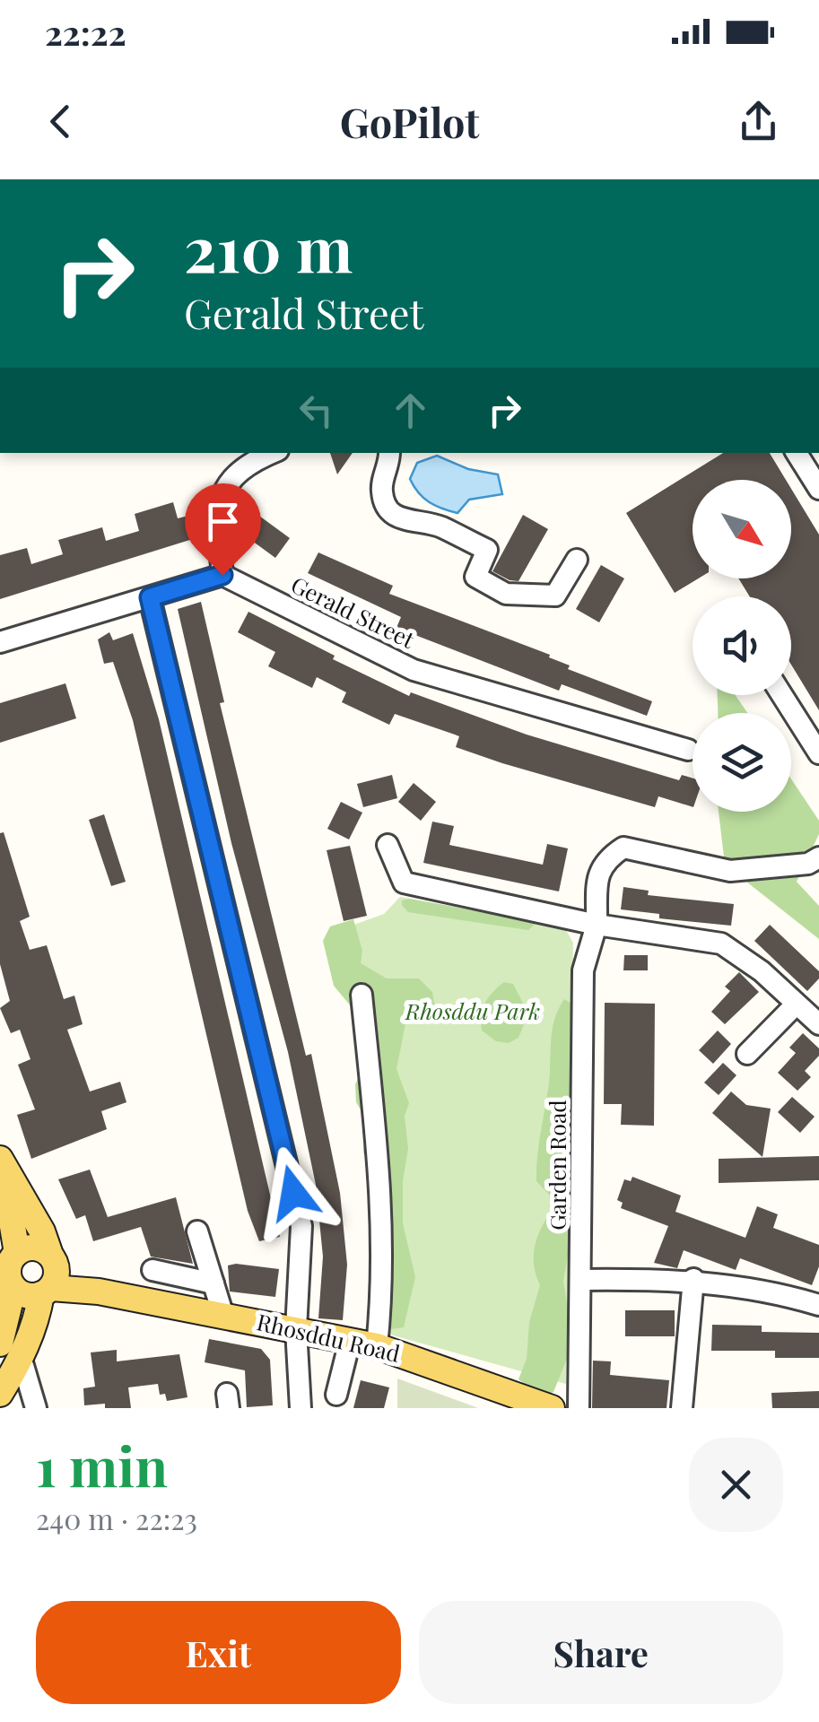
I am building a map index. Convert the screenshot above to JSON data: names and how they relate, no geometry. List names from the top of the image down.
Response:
{
  "streets": {
    "main road": ["Rhosddu Road"],
    "street": ["Gerald Street", "Garden Road"]
  },
  "parks": ["Rhosddu Park"],
  "north": "bottom right",
  "page": {
    "status": "22:22",
    "header": "GoPilot",
    "turn": ["210 m", "Gerald Street"],
    "heading": ["1 min", "240 m · 22:23"],
    "buttons": ["Exit", "Share"]
  }
}
